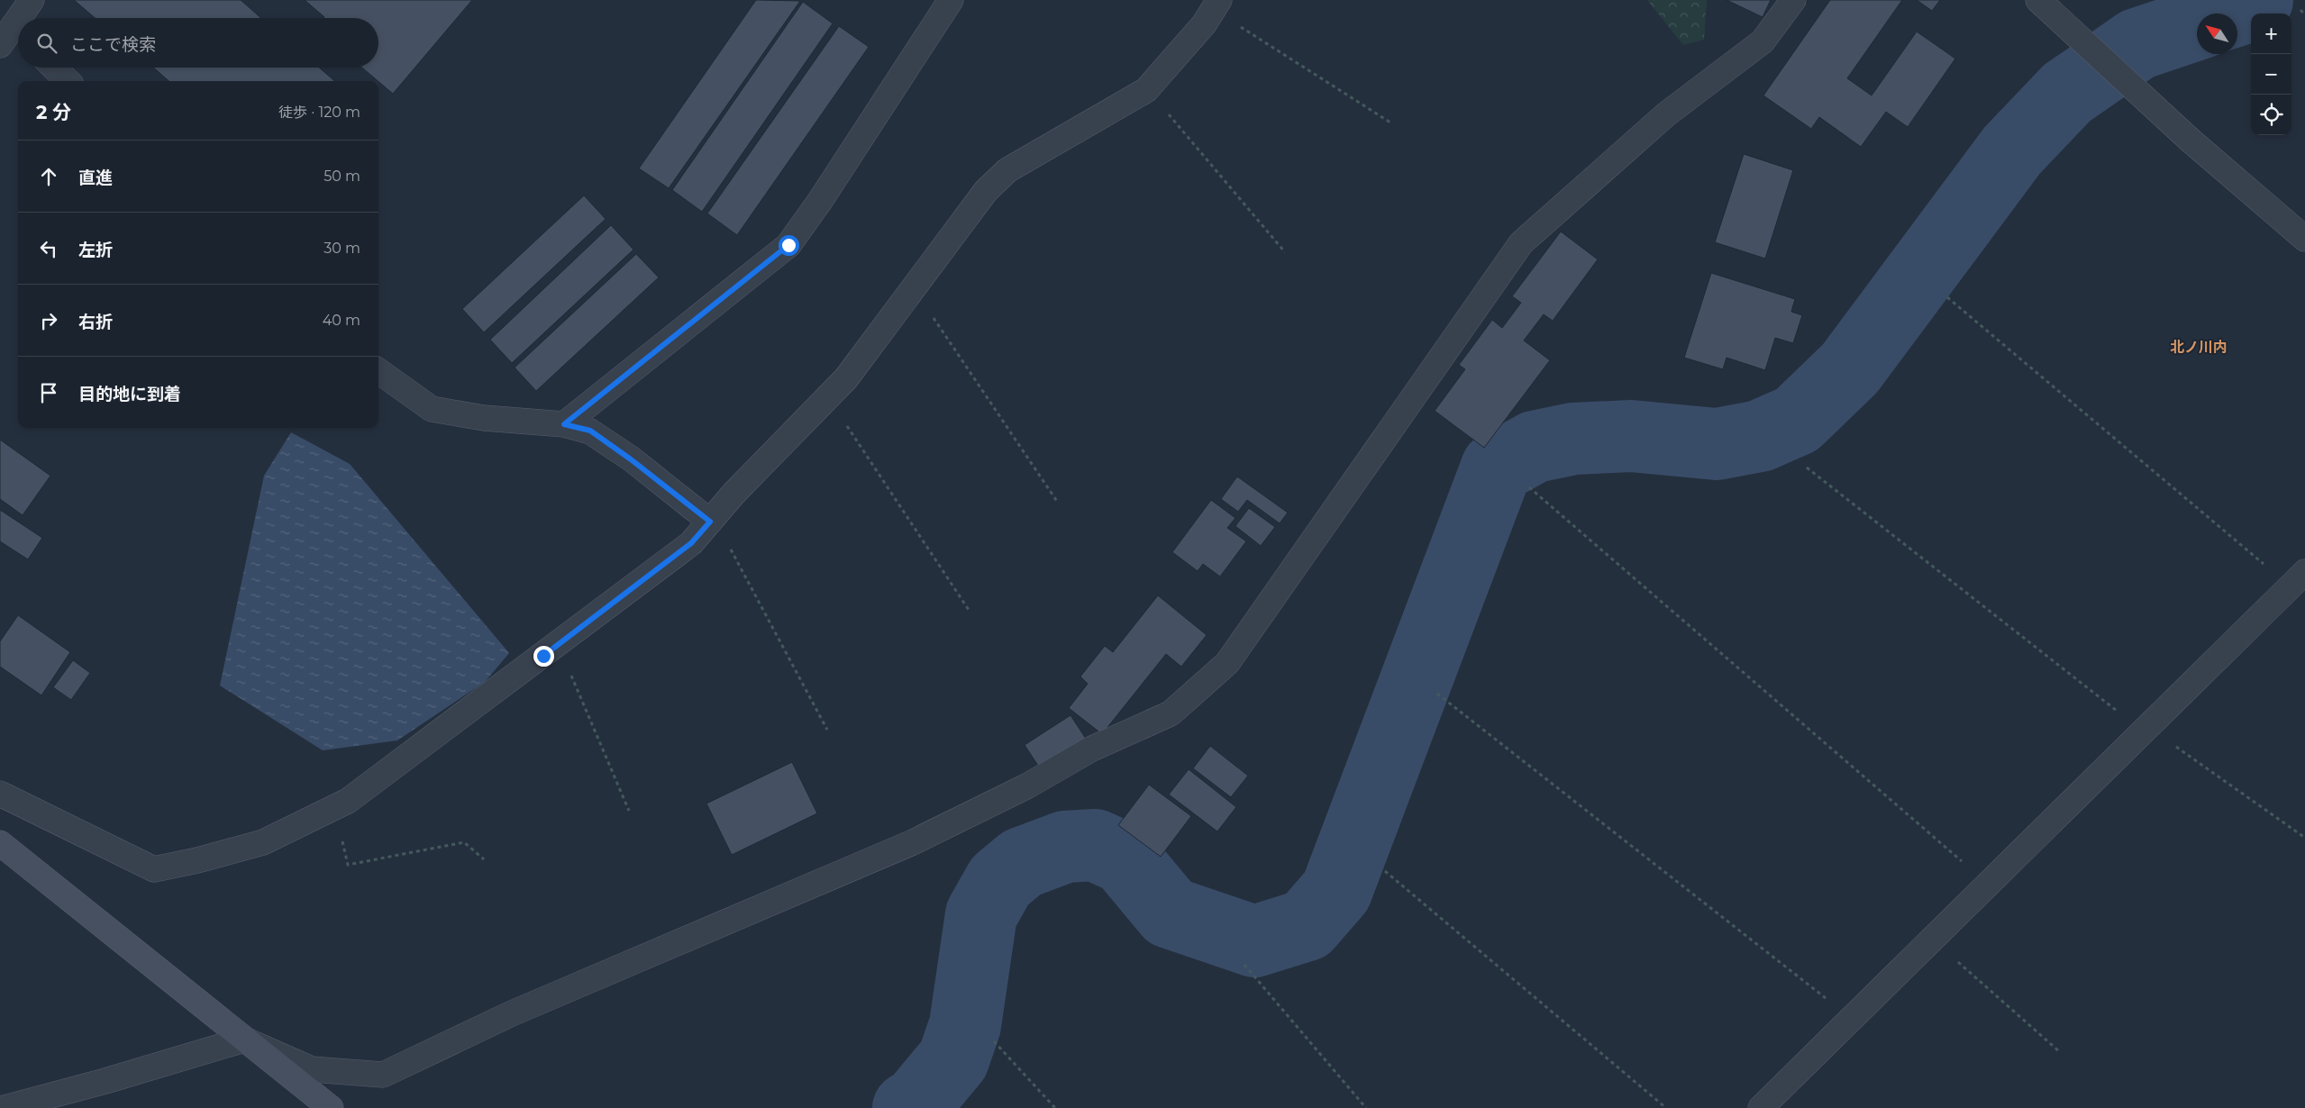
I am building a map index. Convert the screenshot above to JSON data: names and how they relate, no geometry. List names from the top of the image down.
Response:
{
  "districts": ["北ノ川内"],
  "north": "top left",
  "page": {
    "map_buttons": ["+", "−"],
    "search": "ここで検索",
    "heading": ["2 分", "徒歩 · 120 m"],
    "list": [
      ["直進", "50 m"],
      ["左折", "30 m"],
      ["右折", "40 m"],
      "目的地に到着"
    ]
  }
}
